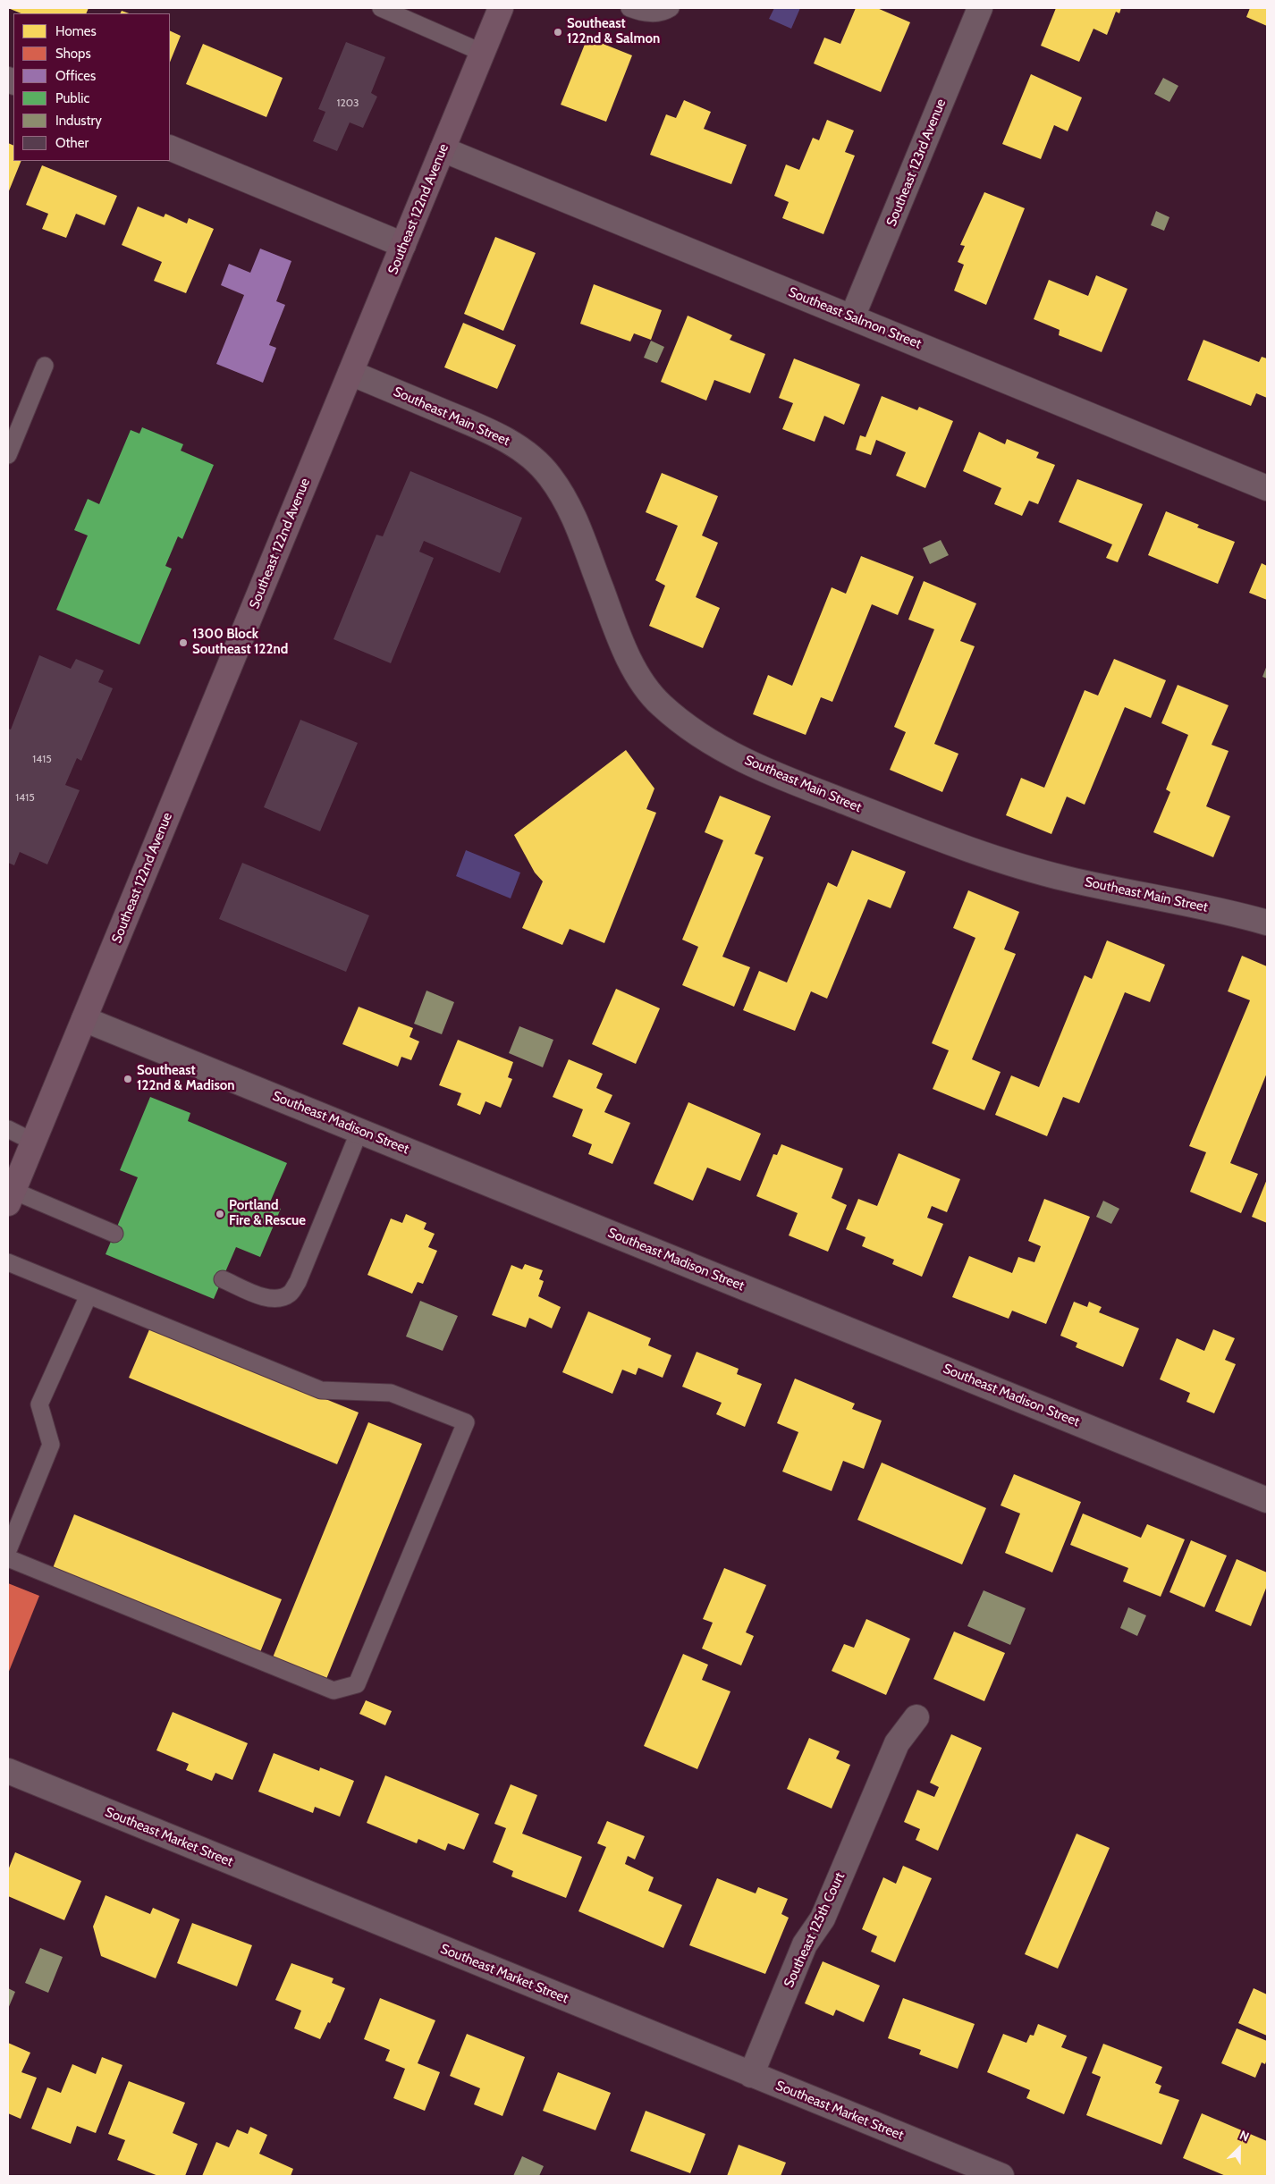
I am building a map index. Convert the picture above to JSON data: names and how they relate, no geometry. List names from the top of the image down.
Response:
{
  "streets": {
    "main road": ["Southeast 122nd Avenue"],
    "street": [
      "Southeast 123rd Avenue",
      "Southeast Salmon Street",
      "Southeast Main Street",
      "Southeast Madison Street",
      "Southeast Market Street",
      "Southeast 125th Court"
    ]
  },
  "crossings": [
    ["Southeast 123rd Avenue", "Southeast Salmon Street"],
    ["Southeast 122nd Avenue", "Southeast Salmon Street"],
    ["Southeast 122nd Avenue", "Southeast Main Street"],
    ["Southeast 122nd Avenue", "Southeast Madison Street"],
    ["Southeast Market Street", "Southeast 125th Court"]
  ],
  "places": [
    "Southeast 122nd & Salmon",
    "1300 Block Southeast 122nd",
    "Southeast 122nd & Madison",
    "Portland Fire & Rescue"
  ],
  "house_numbers": ["1203", "1415", "1415"],
  "legend": [
    "Homes",
    "Shops",
    "Offices",
    "Public",
    "Industry",
    "Other"
  ],
  "north": "top right"
}
